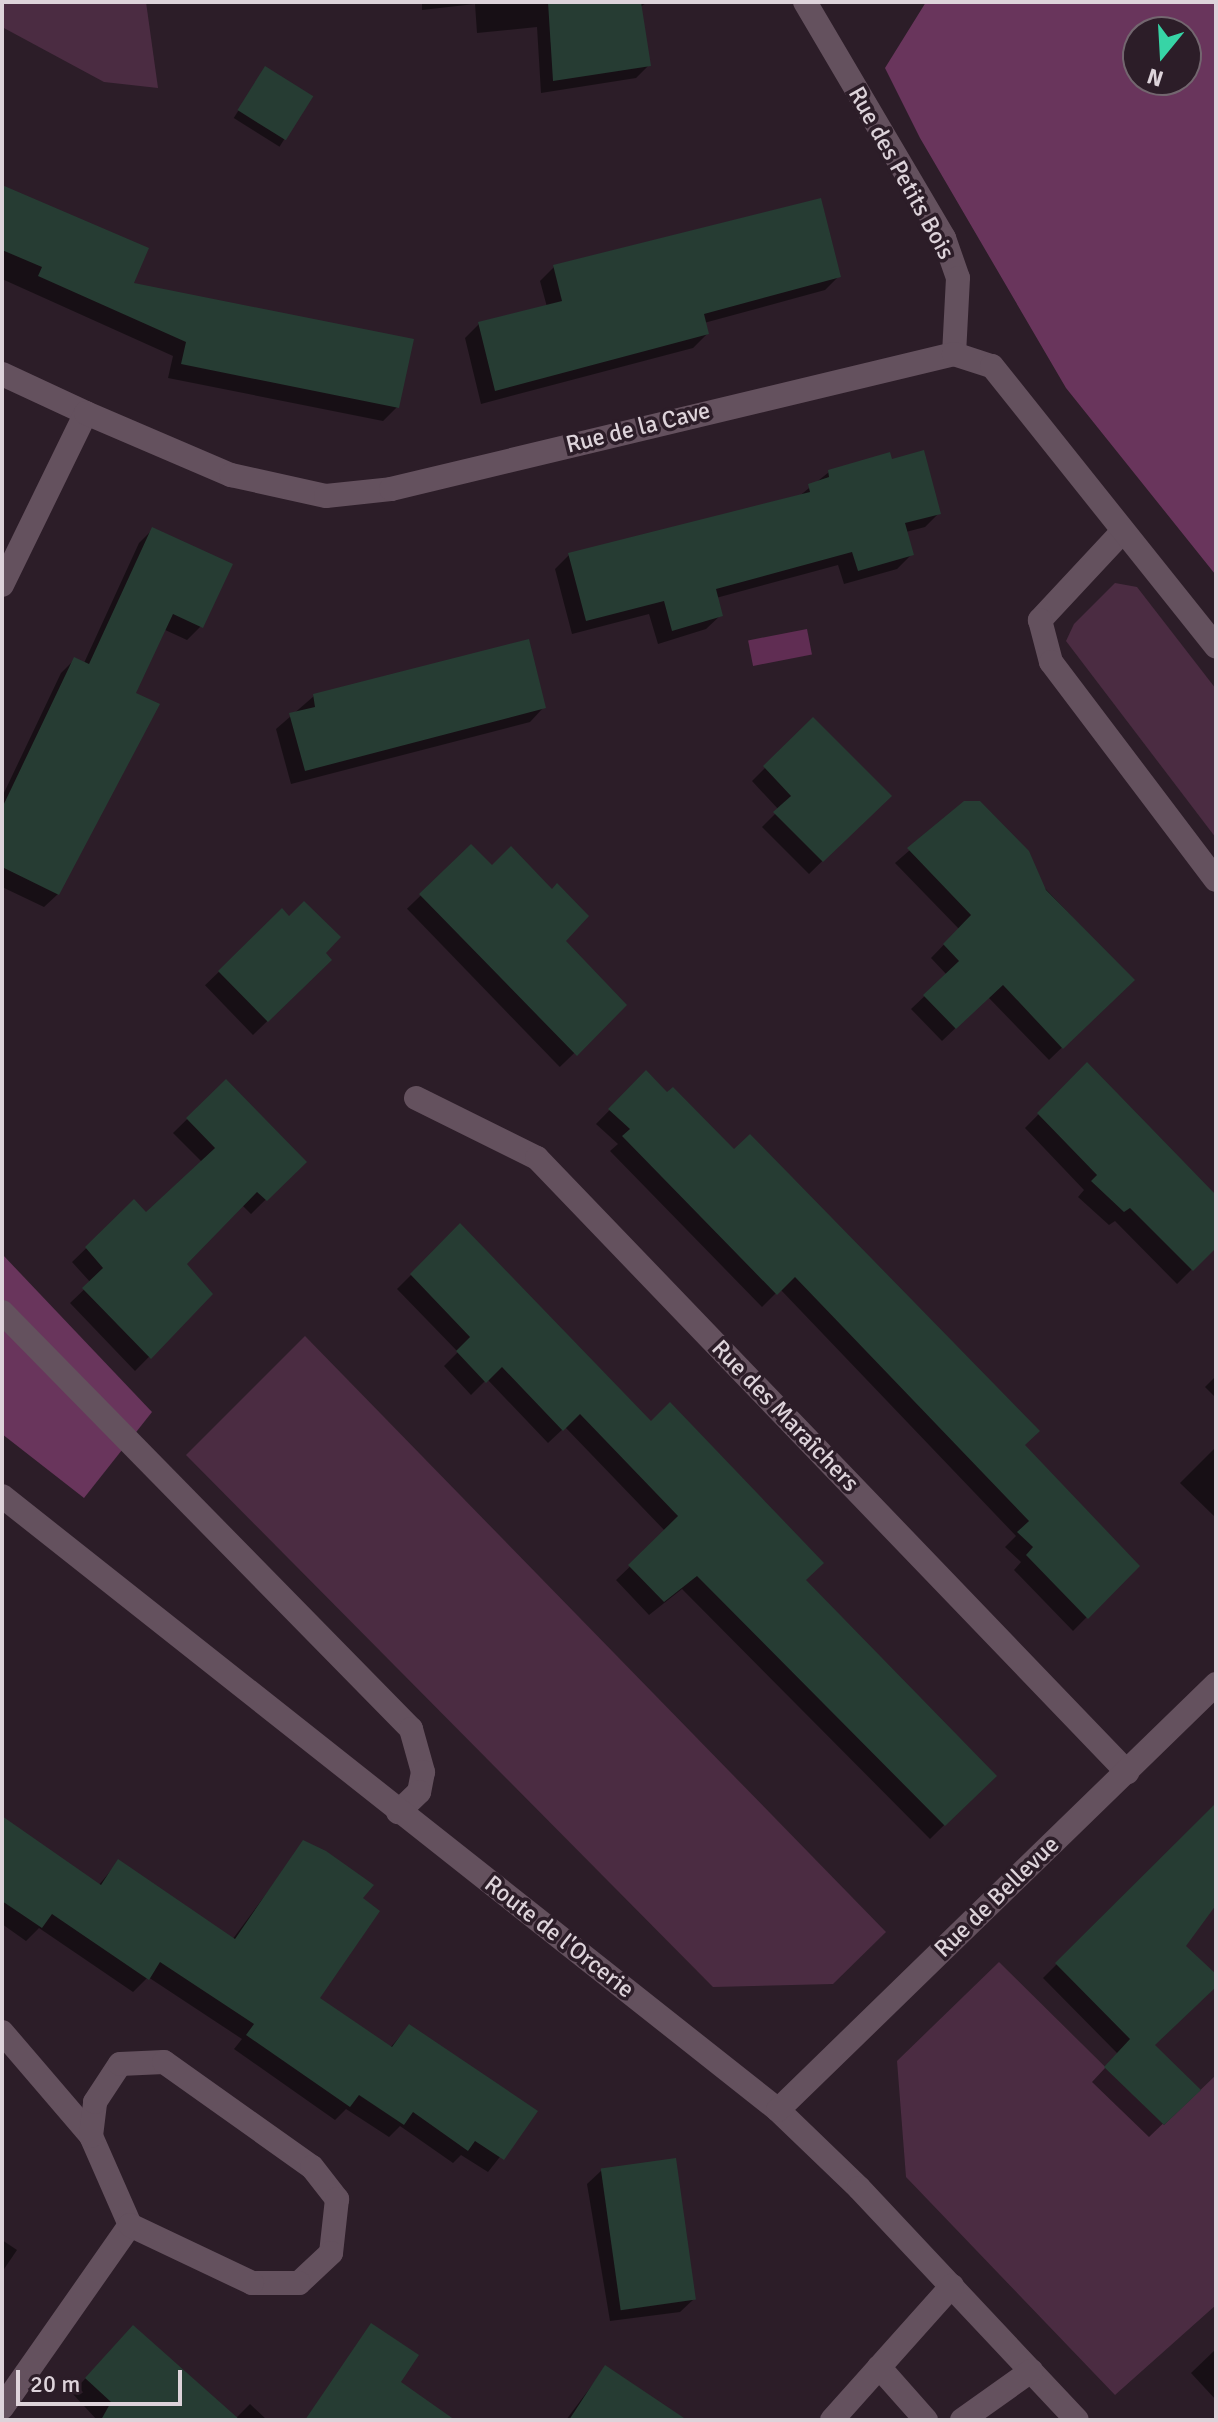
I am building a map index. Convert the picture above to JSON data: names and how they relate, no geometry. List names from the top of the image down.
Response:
{
  "streets": {
    "street": [
      "Rue des Petits Bois",
      "Rue de la Cave",
      "Rue des Maraîchers",
      "Rue de Bellevue",
      "Route de l'Orcerie"
    ]
  },
  "crossings": [
    ["Rue des Petits Bois", "Rue de la Cave"],
    ["Rue des Maraîchers", "Rue de Bellevue"],
    ["Rue de Bellevue", "Route de l'Orcerie"]
  ],
  "scale_bar": "20 m",
  "north": "bottom"
}
